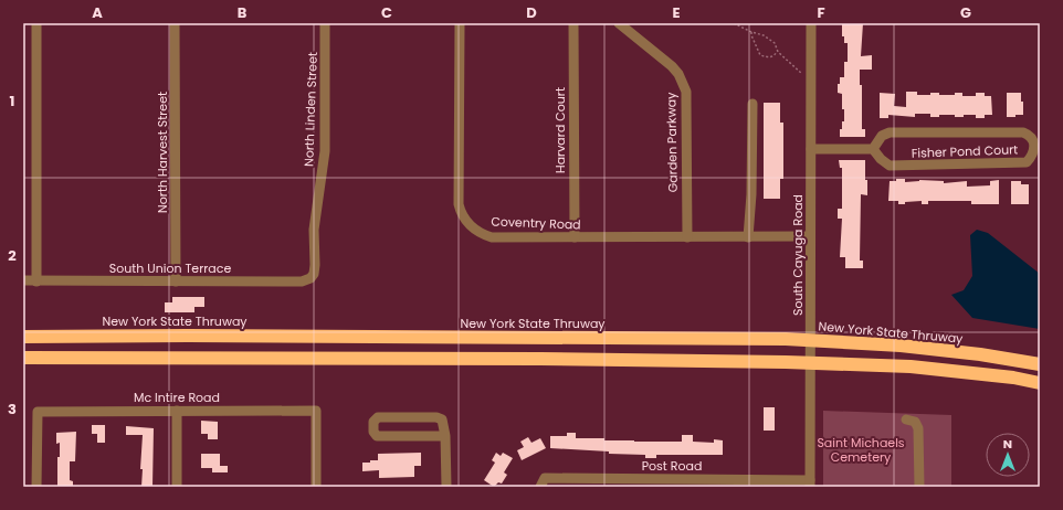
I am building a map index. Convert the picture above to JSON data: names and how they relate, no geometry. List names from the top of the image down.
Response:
{
  "streets": {
    "highway": ["New York State Thruway"],
    "street": [
      "North Linden Street",
      "Harvard Court",
      "Garden Parkway",
      "Fisher Pond Court",
      "North Harvest Street",
      "Coventry Road",
      "South Cayuga Road",
      "South Union Terrace",
      "Mc Intire Road",
      "Post Road"
    ]
  },
  "crossings": [
    ["North Linden Street", "South Union Terrace"],
    ["Harvard Court", "Coventry Road"],
    ["Garden Parkway", "Coventry Road"],
    ["North Harvest Street", "South Union Terrace"],
    ["Coventry Road", "South Cayuga Road"],
    ["South Cayuga Road", "Post Road"]
  ],
  "parks": ["Saint Michaels Cemetery"],
  "north": "top",
  "grid": {
    "columns": [
      "A",
      "B",
      "C",
      "D",
      "E",
      "F",
      "G"
    ],
    "rows": ["1", "2", "3"]
  }
}
